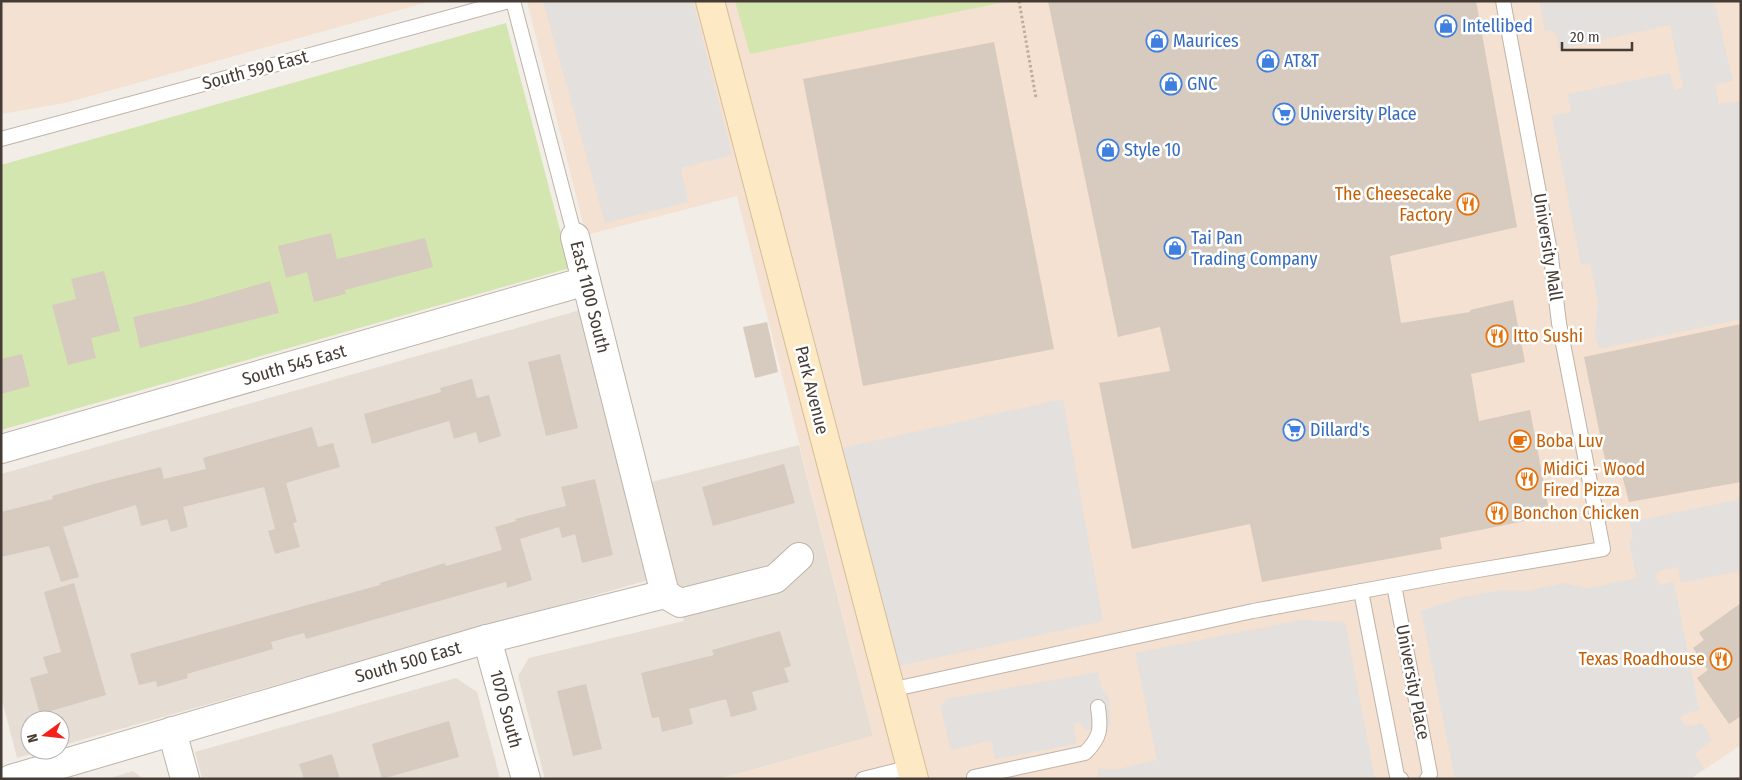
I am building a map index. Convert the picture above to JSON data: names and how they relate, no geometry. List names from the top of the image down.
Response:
{
  "streets": {
    "street": [
      "East 1100 South",
      "South 545 East",
      "Park Avenue",
      "South 500 East",
      "1070 South"
    ],
    "lane": ["South 590 East", "University Mall", "University Place"]
  },
  "crossings": [
    ["South 590 East", "East 1100 South"],
    ["University Mall", "University Place"],
    ["East 1100 South", "South 545 East"],
    ["East 1100 South", "South 500 East"],
    ["South 500 East", "1070 South"]
  ],
  "places": {
    "shop": [
      "Intellibed",
      "Maurices",
      "AT&T",
      "GNC",
      "Style 10",
      "Tai Pan Trading Company"
    ],
    "supermarket": ["University Place", "Dillard's"],
    "restaurant": [
      "The Cheesecake Factory",
      "Itto Sushi",
      "MidiCi - Wood Fired Pizza",
      "Bonchon Chicken",
      "Texas Roadhouse"
    ],
    "cafe": ["Boba Luv"]
  },
  "scale_bar": "20 m",
  "north": "left"
}
